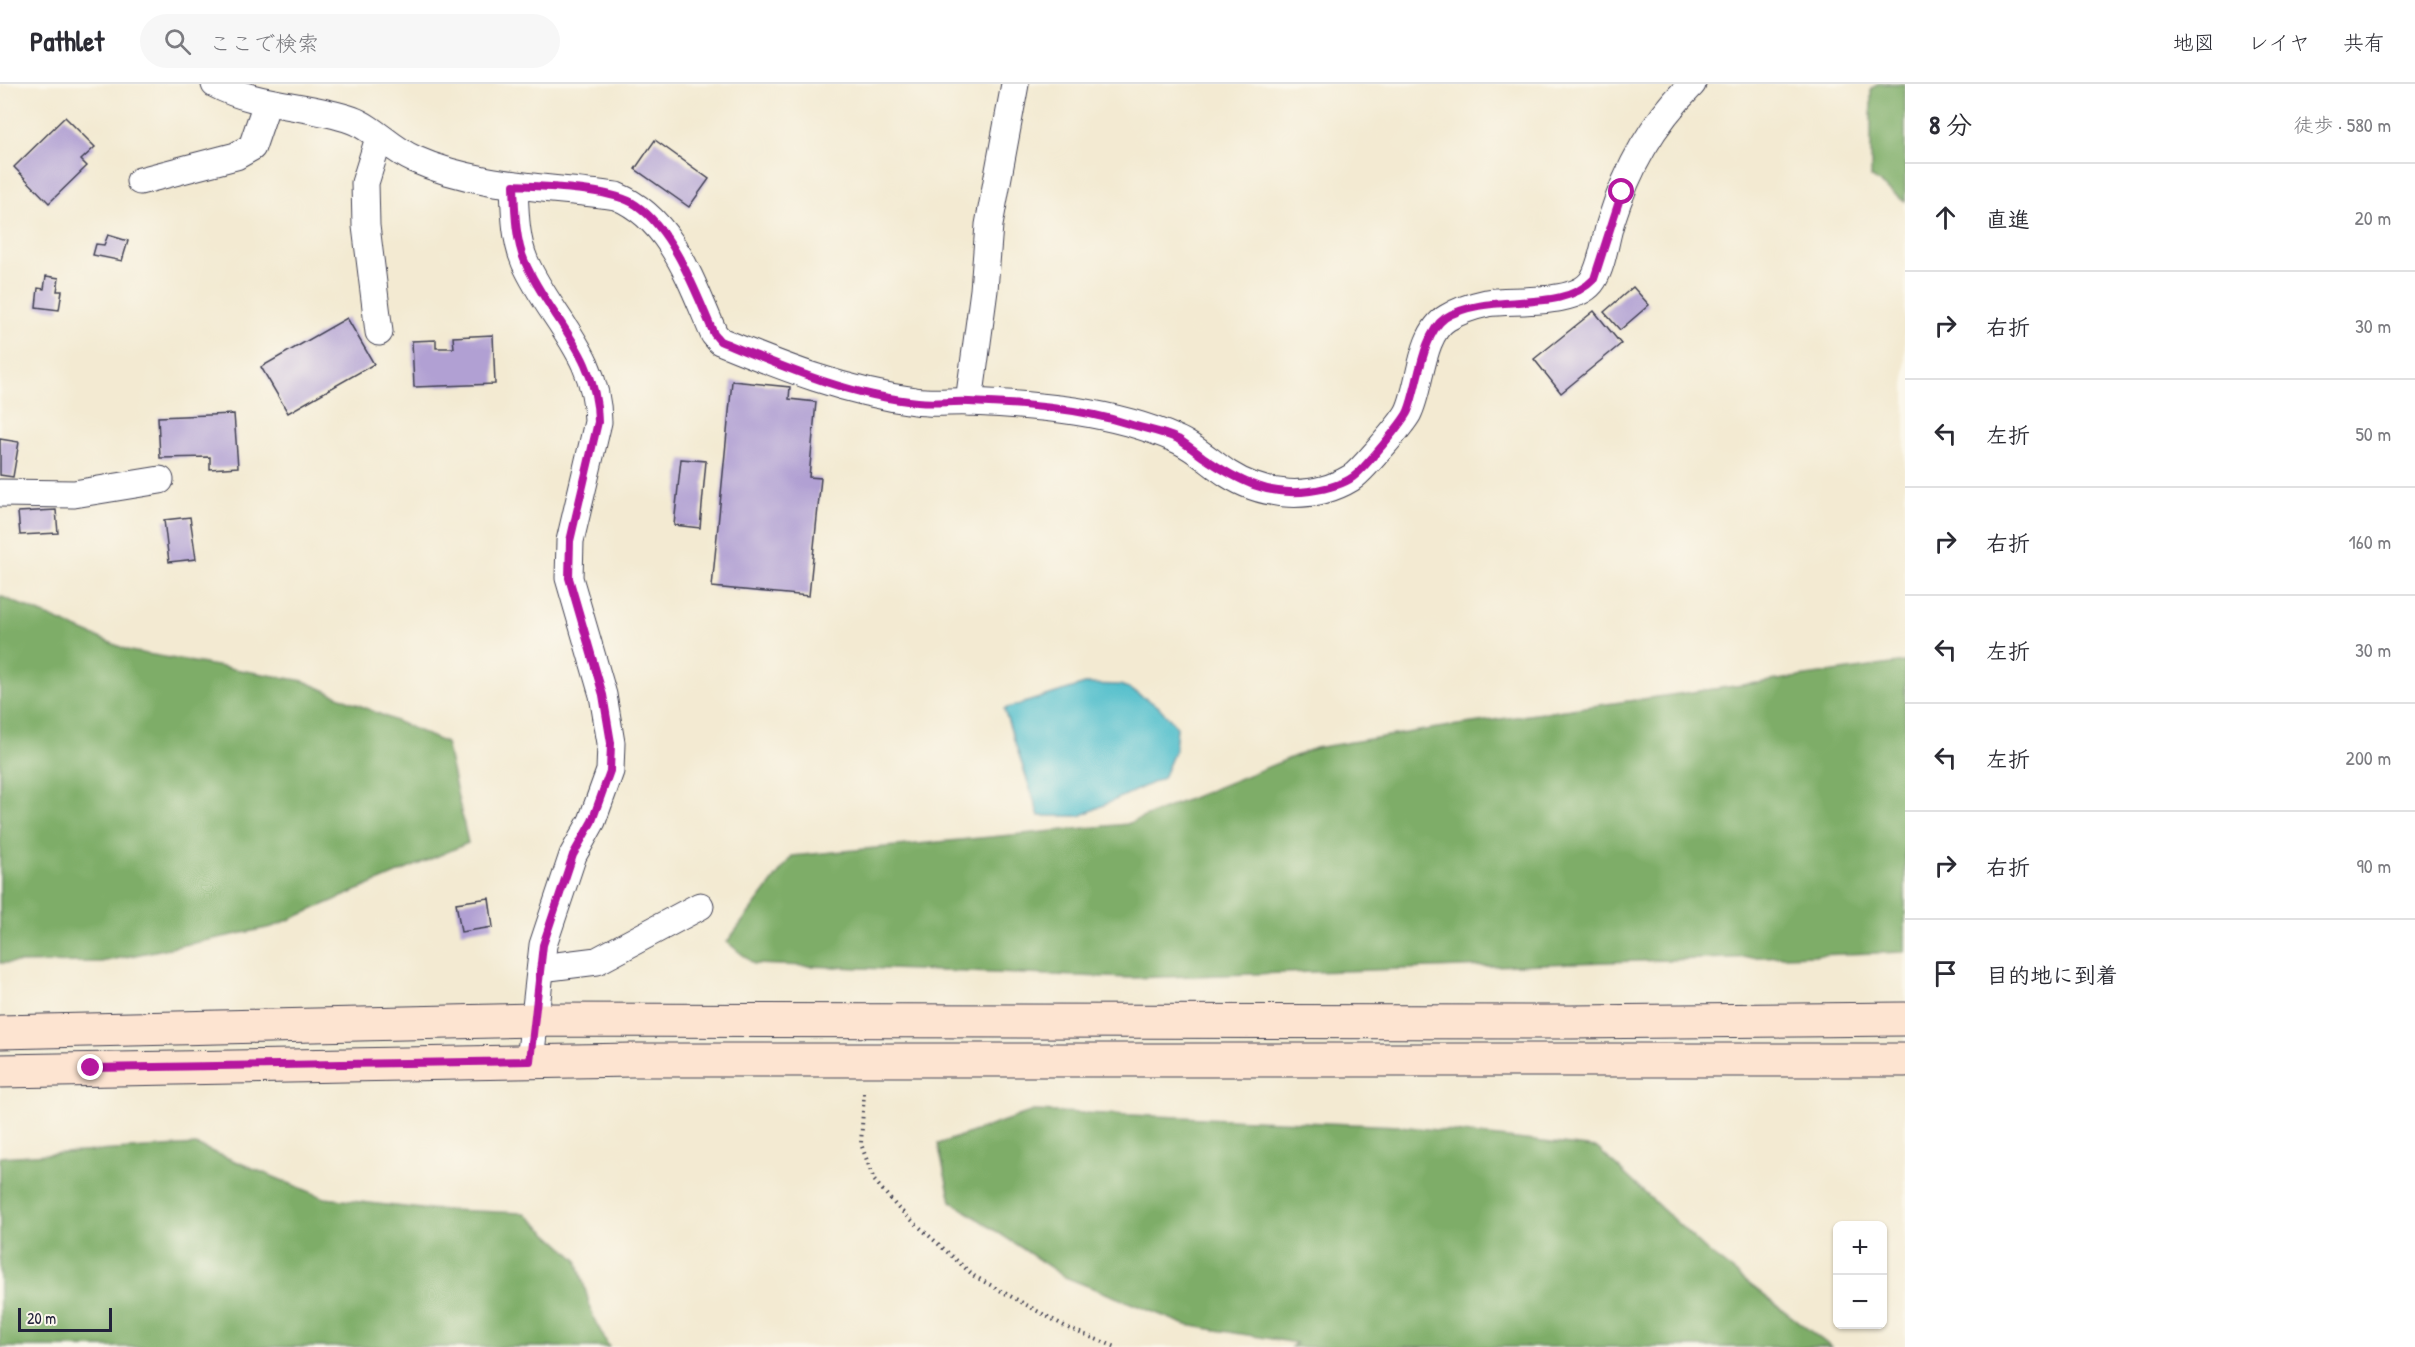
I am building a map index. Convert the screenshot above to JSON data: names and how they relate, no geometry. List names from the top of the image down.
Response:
{
  "scale_bar": "20 m",
  "page": {
    "header": "Pathlet",
    "search": "ここで検索",
    "nav": ["地図", "レイヤ", "共有"],
    "heading": ["8 分", "徒歩 · 580 m"],
    "list": [
      ["直進", "20 m"],
      ["右折", "30 m"],
      ["左折", "50 m"],
      ["右折", "160 m"],
      ["左折", "30 m"],
      ["左折", "200 m"],
      ["右折", "90 m"],
      "目的地に到着"
    ],
    "map_buttons": ["+", "−"],
    "scale": "20 m"
  }
}
